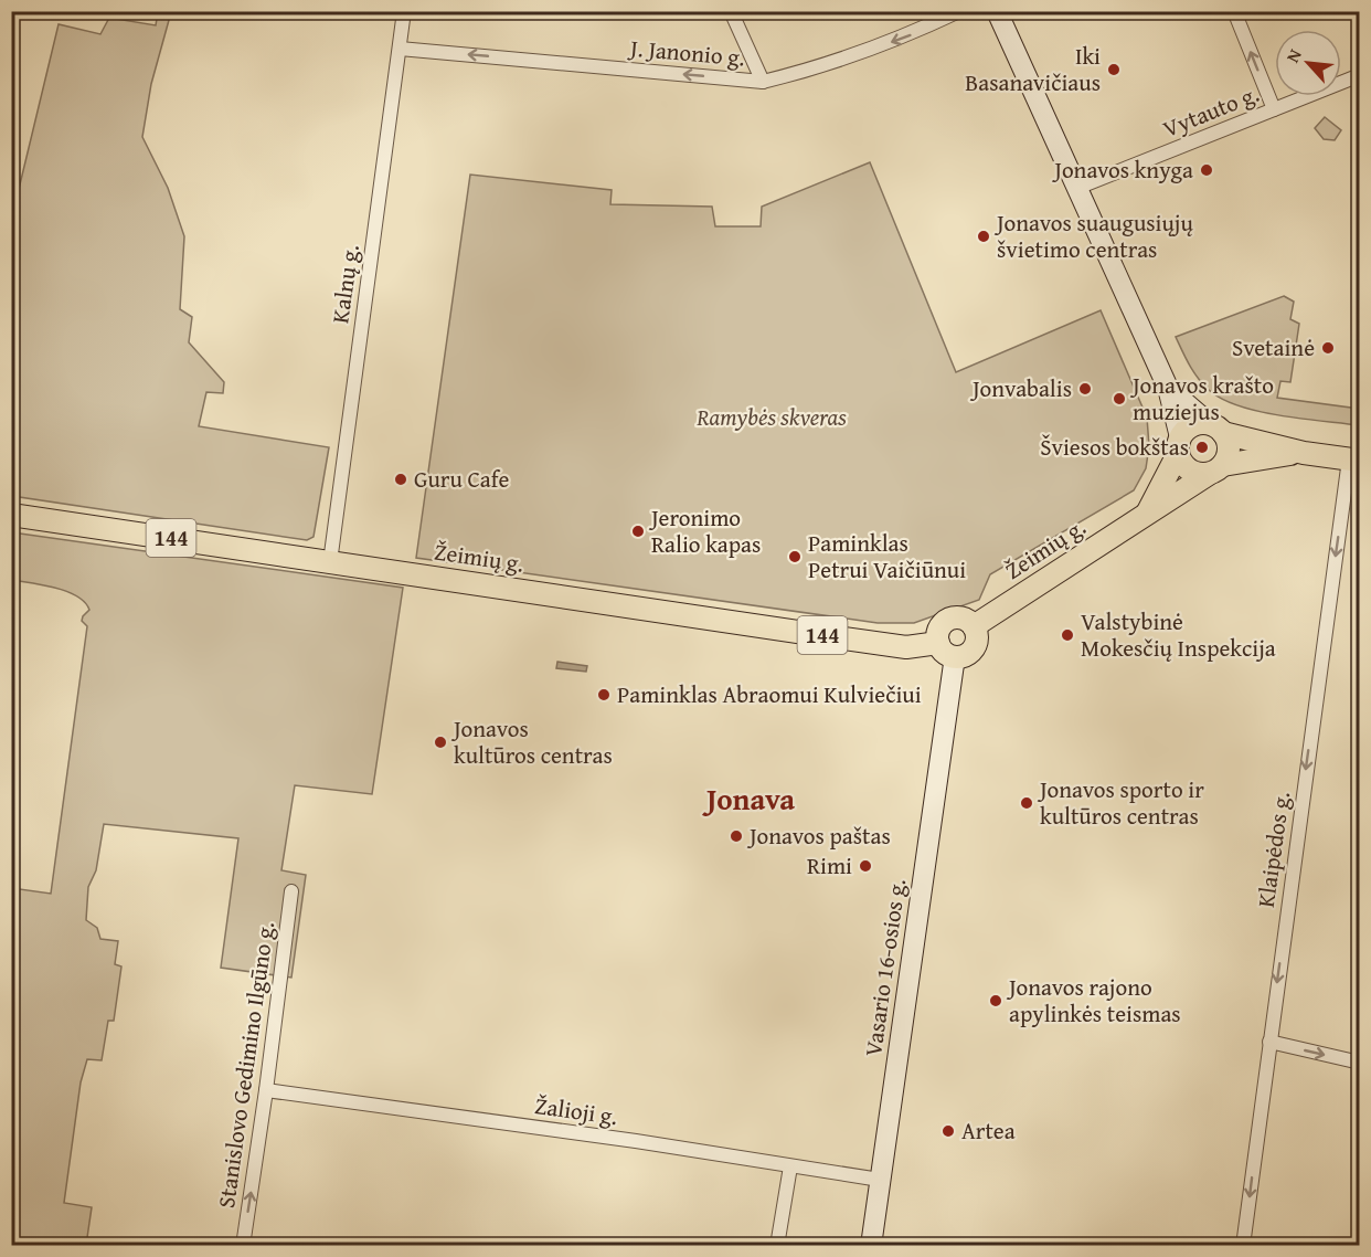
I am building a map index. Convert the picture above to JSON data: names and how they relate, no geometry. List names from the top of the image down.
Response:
{
  "streets": {
    "main road": ["144", "Žeimių g.", "Vasario 16-osios g."],
    "street": [
      "J. Janonio g.",
      "Vytauto g.",
      "Kalnų g.",
      "Klaipėdos g.",
      "Stanislovo Gedimino Ilgūno g.",
      "Žalioji g."
    ]
  },
  "crossings": [
    ["J. Janonio g.", "Kalnų g."],
    ["Kalnų g.", "Žeimių g."],
    ["Žeimių g.", "Vasario 16-osios g."],
    ["Vasario 16-osios g.", "Žalioji g."],
    ["Stanislovo Gedimino Ilgūno g.", "Žalioji g."]
  ],
  "one_way": ["J. Janonio g.", "Klaipėdos g.", "Stanislovo Gedimino Ilgūno g."],
  "districts": ["Jonava"],
  "parks": ["Ramybės skveras"],
  "places": [
    "Iki Basanavičiaus",
    "Jonavos knyga",
    "Jonavos suaugusiųjų švietimo centras",
    "Svetainė",
    "Jonvabalis",
    "Jonavos krašto muziejus",
    "Šviesos bokštas",
    "Guru Cafe",
    "Jeronimo Ralio kapas",
    "Paminklas Petrui Vaičiūnui",
    "Valstybinė Mokesčių Inspekcija",
    "Paminklas Abraomui Kulviečiui",
    "Jonavos kultūros centras",
    "Jonavos sporto ir kultūros centras",
    "Jonavos paštas",
    "Rimi",
    "Jonavos rajono apylinkės teismas",
    "Artea"
  ],
  "north": "top left"
}
